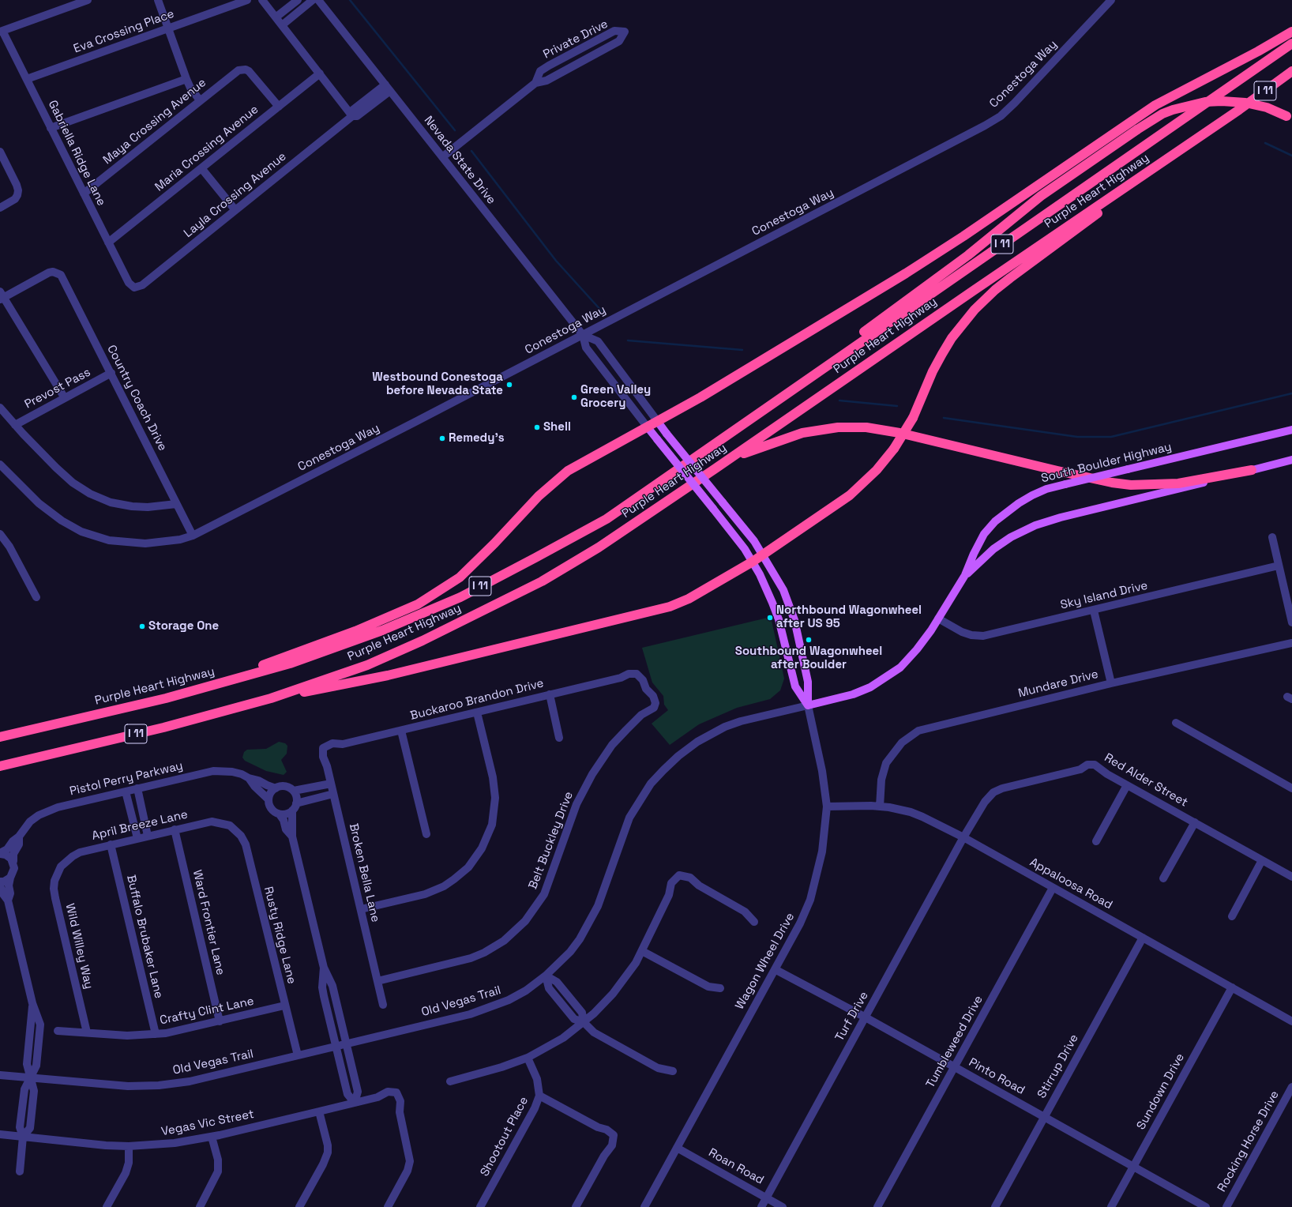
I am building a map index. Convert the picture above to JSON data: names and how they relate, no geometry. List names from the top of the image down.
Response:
{
  "streets": {
    "highway": ["I 11", "Purple Heart Highway"],
    "main road": ["South Boulder Highway", "Wagon Wheel Drive"],
    "street": [
      "Eva Crossing Place",
      "Private Drive",
      "Conestoga Way",
      "Maya Crossing Avenue",
      "Maria Crossing Avenue",
      "Gabriella Ridge Lane",
      "Nevada State Drive",
      "Layla Crossing Avenue",
      "Prevost Pass",
      "Country Coach Drive",
      "Sky Island Drive",
      "Mundare Drive",
      "Buckaroo Brandon Drive",
      "Pistol Perry Parkway",
      "Red Alder Street",
      "April Breeze Lane",
      "Belt Buckley Drive",
      "Broken Bella Lane",
      "Appaloosa Road",
      "Ward Frontier Lane",
      "Rusty Ridge Lane",
      "Buffalo Brubaker Lane",
      "Wild Willey Way",
      "Old Vegas Trail",
      "Crafty Clint Lane",
      "Turf Drive",
      "Tumbleweed Drive",
      "Stirrup Drive",
      "Pinto Road",
      "Sundown Drive",
      "Vegas Vic Street",
      "Shootout Place",
      "Rocking Horse Drive",
      "Roan Road"
    ]
  },
  "crossings": [
    ["Eva Crossing Place", "Gabriella Ridge Lane"],
    ["Private Drive", "Nevada State Drive"],
    ["Conestoga Way", "Nevada State Drive"],
    ["Conestoga Way", "Country Coach Drive"],
    ["Maya Crossing Avenue", "Maria Crossing Avenue"],
    ["Maya Crossing Avenue", "Gabriella Ridge Lane"],
    ["Maria Crossing Avenue", "Gabriella Ridge Lane"],
    ["Gabriella Ridge Lane", "Layla Crossing Avenue"],
    ["Nevada State Drive", "Layla Crossing Avenue"],
    ["Nevada State Drive", "Wagon Wheel Drive"],
    ["Prevost Pass", "Country Coach Drive"],
    ["South Boulder Highway", "Sky Island Drive"],
    ["South Boulder Highway", "Wagon Wheel Drive"],
    ["South Boulder Highway", "Old Vegas Trail"],
    ["Mundare Drive", "Appaloosa Road"],
    ["Buckaroo Brandon Drive", "Belt Buckley Drive"],
    ["Buckaroo Brandon Drive", "Broken Bella Lane"],
    ["Red Alder Street", "Appaloosa Road"],
    ["Red Alder Street", "Turf Drive"],
    ["April Breeze Lane", "Ward Frontier Lane"],
    ["April Breeze Lane", "Rusty Ridge Lane"],
    ["April Breeze Lane", "Buffalo Brubaker Lane"],
    ["April Breeze Lane", "Wild Willey Way"],
    ["Belt Buckley Drive", "Broken Bella Lane"],
    ["Appaloosa Road", "Wagon Wheel Drive"],
    ["Appaloosa Road", "Turf Drive"],
    ["Appaloosa Road", "Tumbleweed Drive"],
    ["Appaloosa Road", "Stirrup Drive"],
    ["Appaloosa Road", "Sundown Drive"],
    ["Ward Frontier Lane", "Crafty Clint Lane"],
    ["Rusty Ridge Lane", "Old Vegas Trail"],
    ["Rusty Ridge Lane", "Crafty Clint Lane"],
    ["Buffalo Brubaker Lane", "Crafty Clint Lane"],
    ["Wild Willey Way", "Crafty Clint Lane"],
    ["Wagon Wheel Drive", "Old Vegas Trail"],
    ["Wagon Wheel Drive", "Pinto Road"],
    ["Wagon Wheel Drive", "Roan Road"],
    ["Turf Drive", "Pinto Road"],
    ["Turf Drive", "Roan Road"],
    ["Tumbleweed Drive", "Pinto Road"],
    ["Stirrup Drive", "Pinto Road"],
    ["Pinto Road", "Sundown Drive"]
  ],
  "places": [
    "Westbound Conestoga before Nevada State",
    "Green Valley Grocery",
    "Shell",
    "Remedy's",
    "Northbound Wagonwheel after US 95",
    "Storage One",
    "Southbound Wagonwheel after Boulder"
  ]
}
